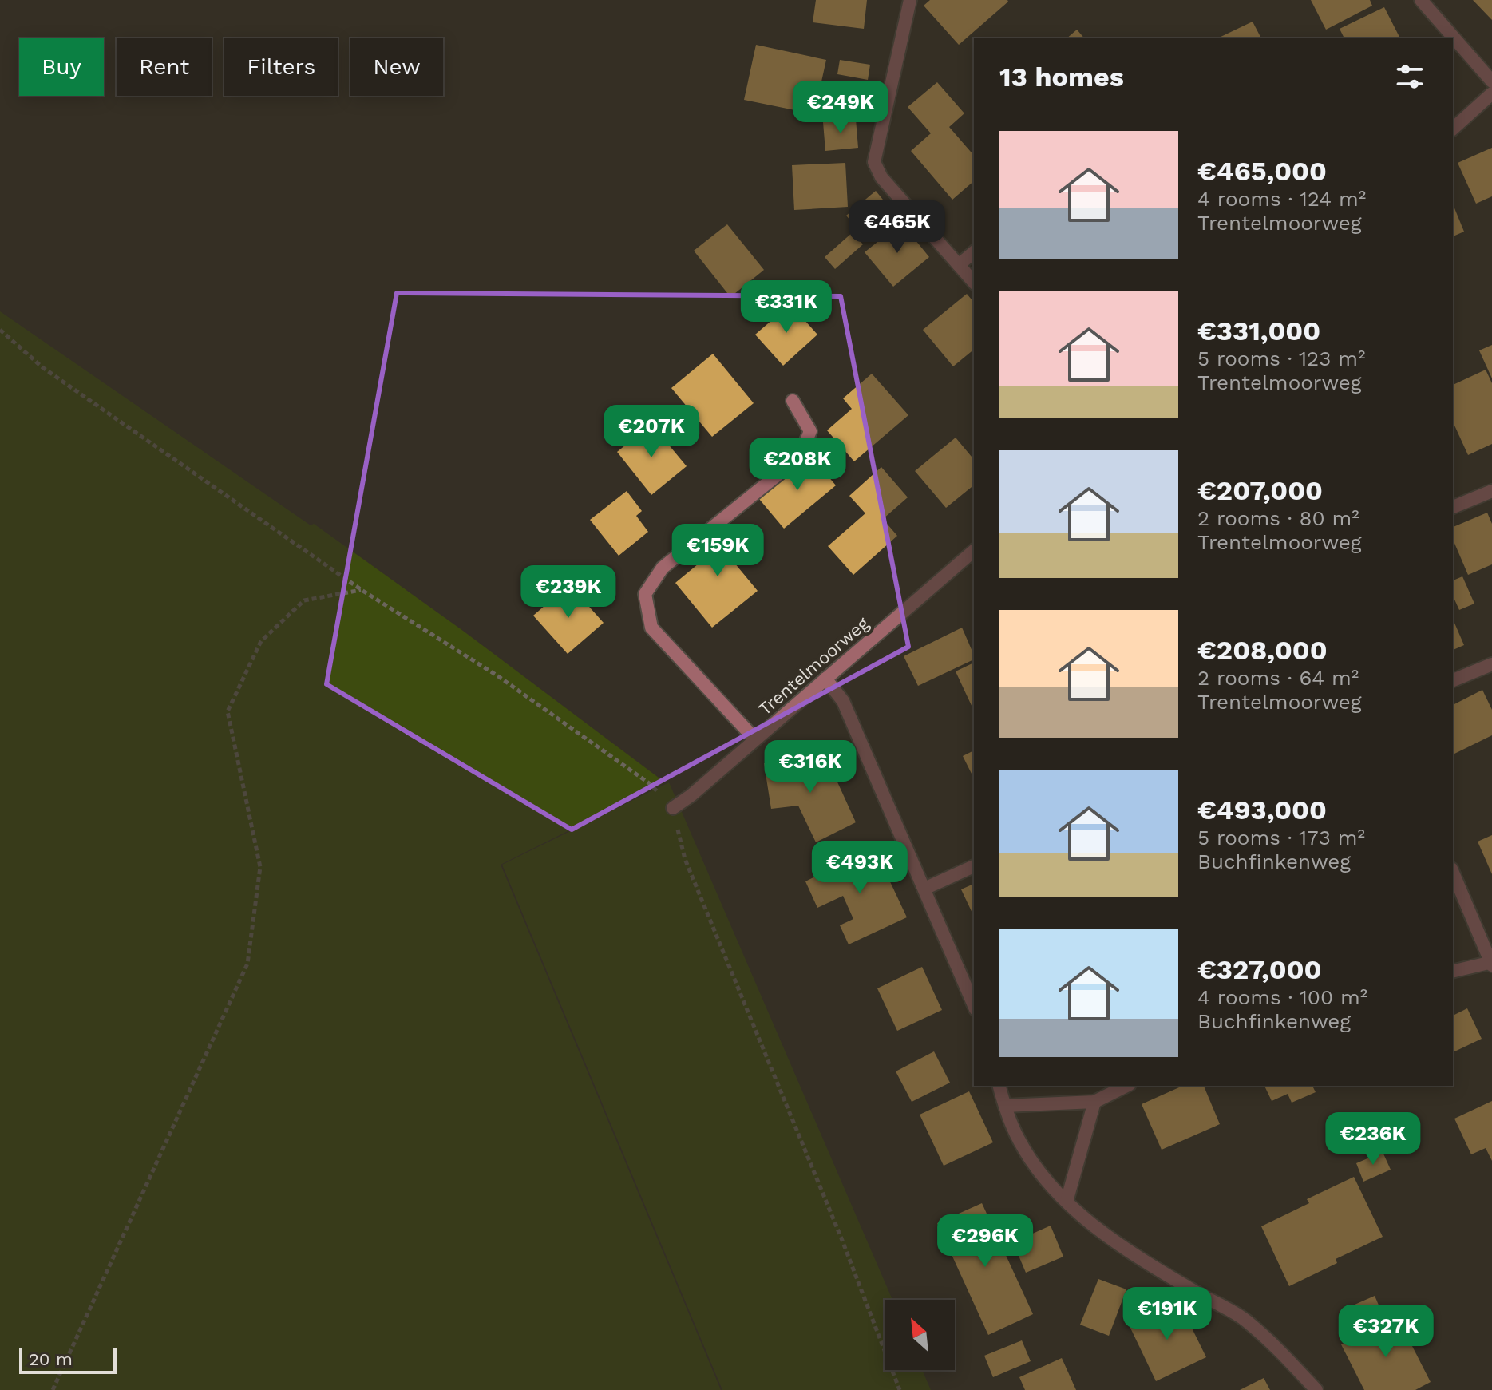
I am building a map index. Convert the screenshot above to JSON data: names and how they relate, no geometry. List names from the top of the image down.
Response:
{
  "streets": {
    "street": ["Trentelmoorweg"]
  },
  "scale_bar": "20 m",
  "north": "top left",
  "page": {
    "chip": [
      "Buy",
      "Rent",
      "Filters",
      "New"
    ],
    "heading": "13 homes",
    "price": [
      "€249K",
      "€465K",
      "€331K",
      "€207K",
      "€208K",
      "€159K",
      "€239K",
      "€316K",
      "€493K",
      "€236K",
      "€296K",
      "€191K",
      "€327K"
    ],
    "list": [
      {
        "name": "€465,000",
        "note": "4 rooms · 124 m² · Trentelmoorweg"
      },
      {
        "name": "€331,000",
        "note": "5 rooms · 123 m² · Trentelmoorweg"
      },
      {
        "name": "€207,000",
        "note": "2 rooms · 80 m² · Trentelmoorweg"
      },
      {
        "name": "€208,000",
        "note": "2 rooms · 64 m² · Trentelmoorweg"
      },
      {
        "name": "€493,000",
        "note": "5 rooms · 173 m² · Buchfinkenweg"
      },
      {
        "name": "€327,000",
        "note": "4 rooms · 100 m² · Buchfinkenweg"
      }
    ],
    "scale": "20 m"
  }
}
